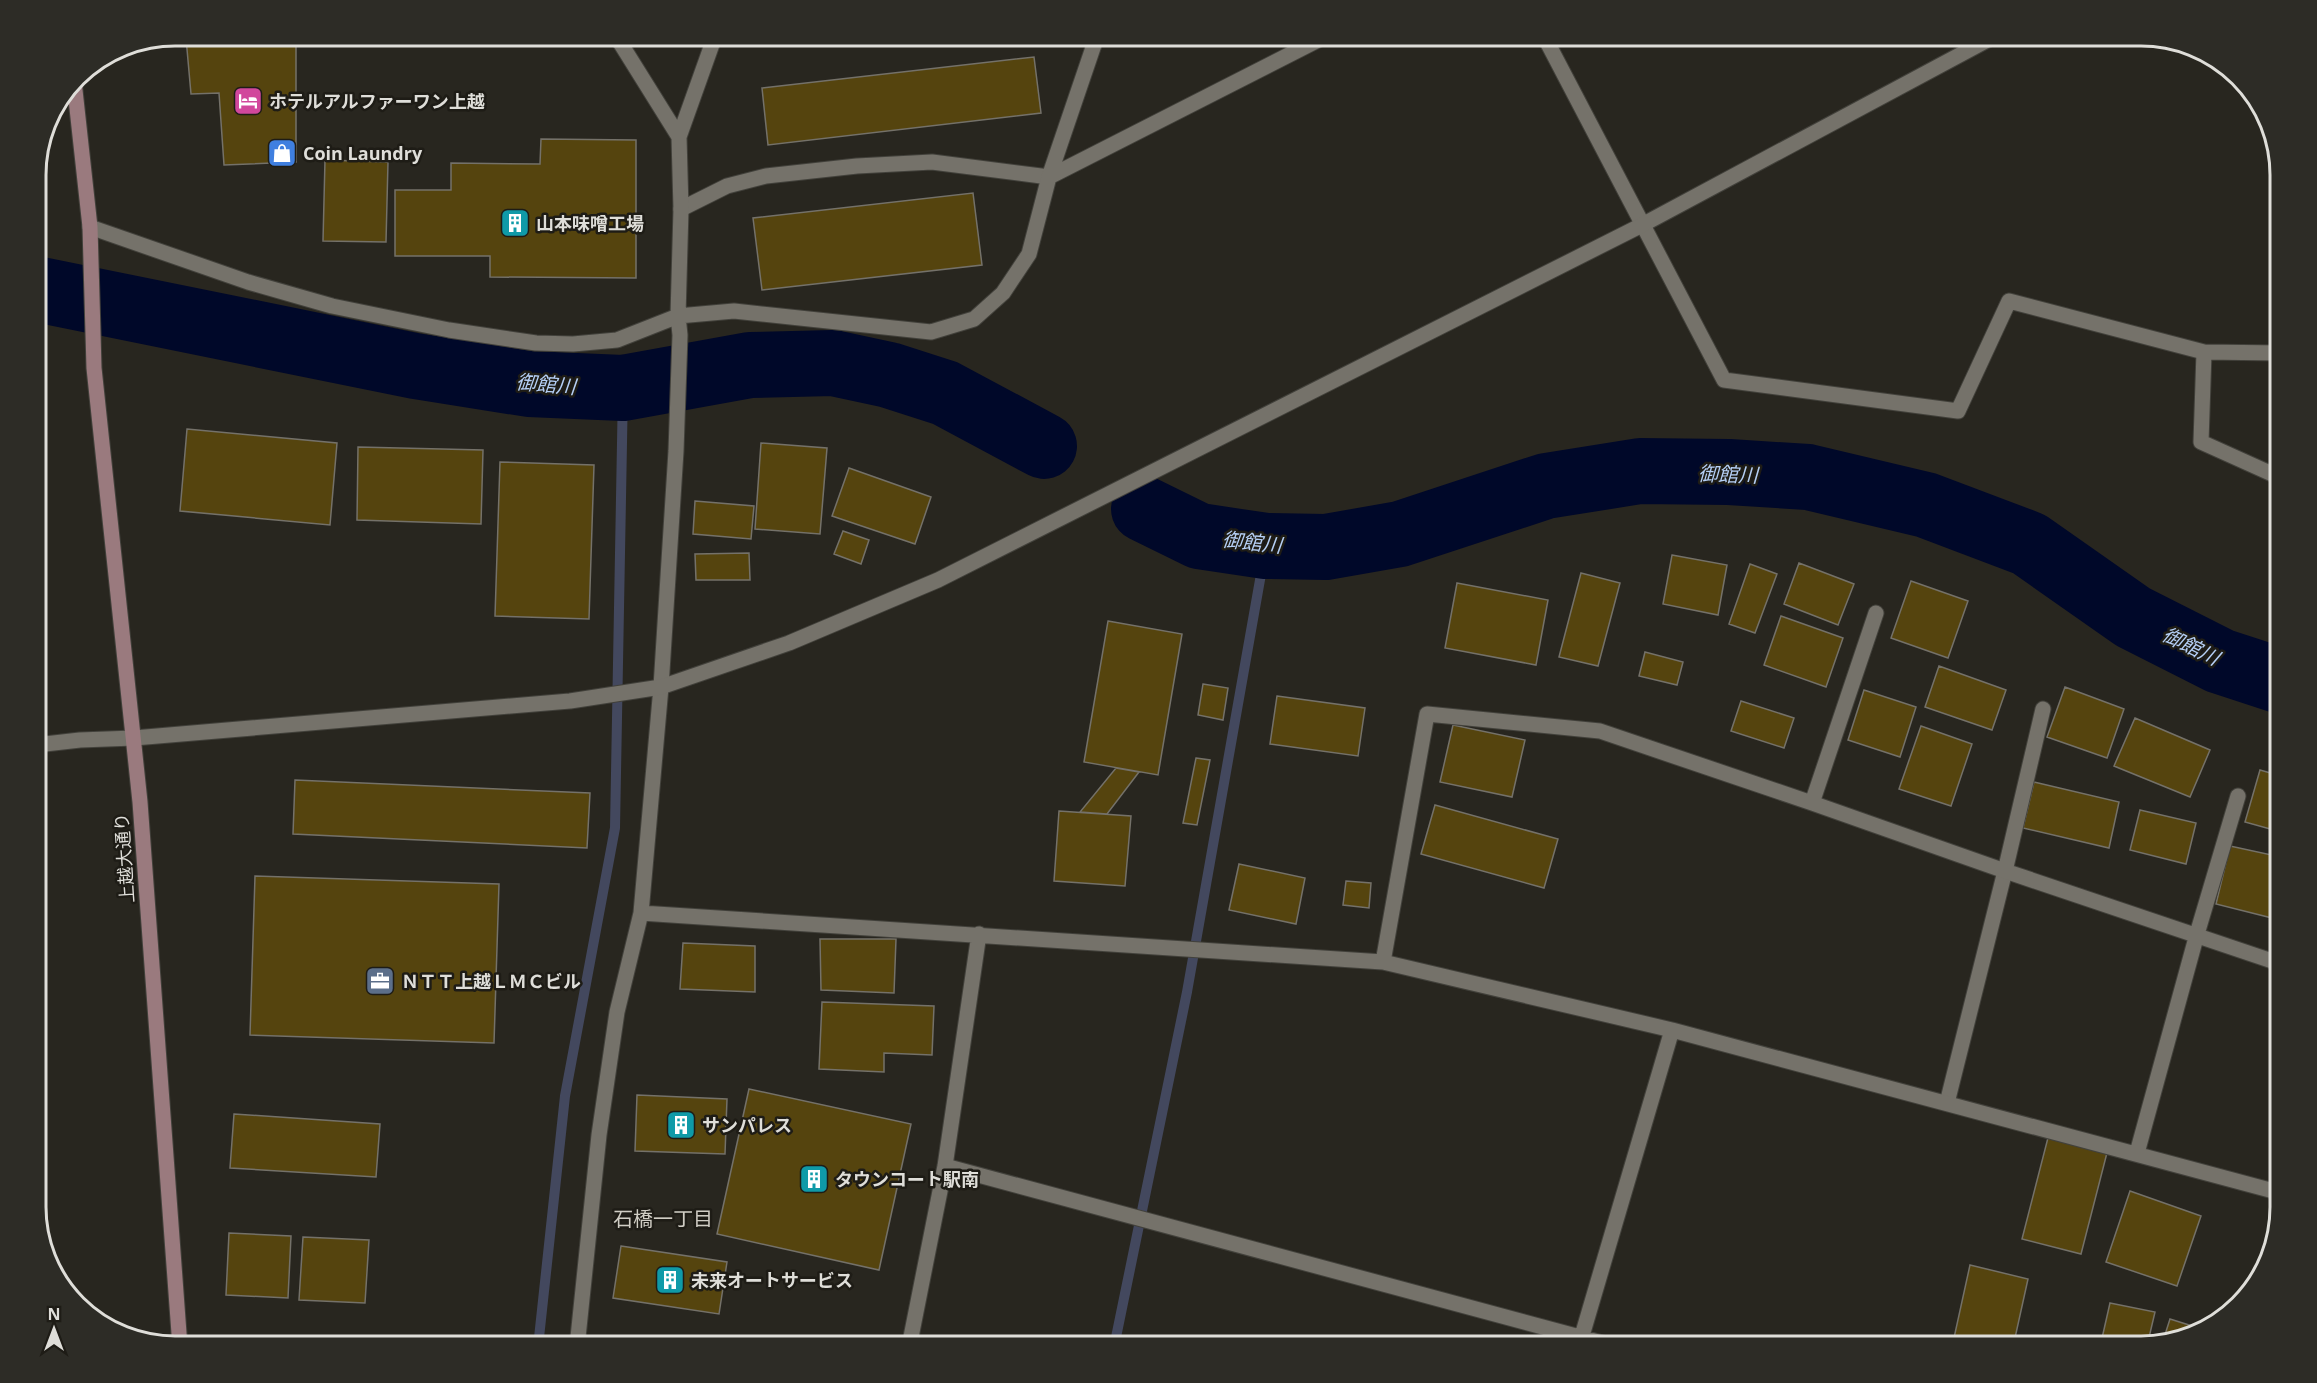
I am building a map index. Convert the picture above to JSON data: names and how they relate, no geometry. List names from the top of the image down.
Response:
{
  "streets": {
    "main road": ["上越大通り"]
  },
  "districts": ["石橋一丁目"],
  "water": ["御館川"],
  "places": {
    "hotel": ["ホテルアルファーワン上越"],
    "shop": ["Coin Laundry"],
    "building": [
      "山本味噌工場",
      "サンパレス",
      "タウンコート駅南",
      "未来オートサービス"
    ],
    "office": ["ＮＴＴ上越ＬＭＣビル"]
  },
  "north": "top"
}
